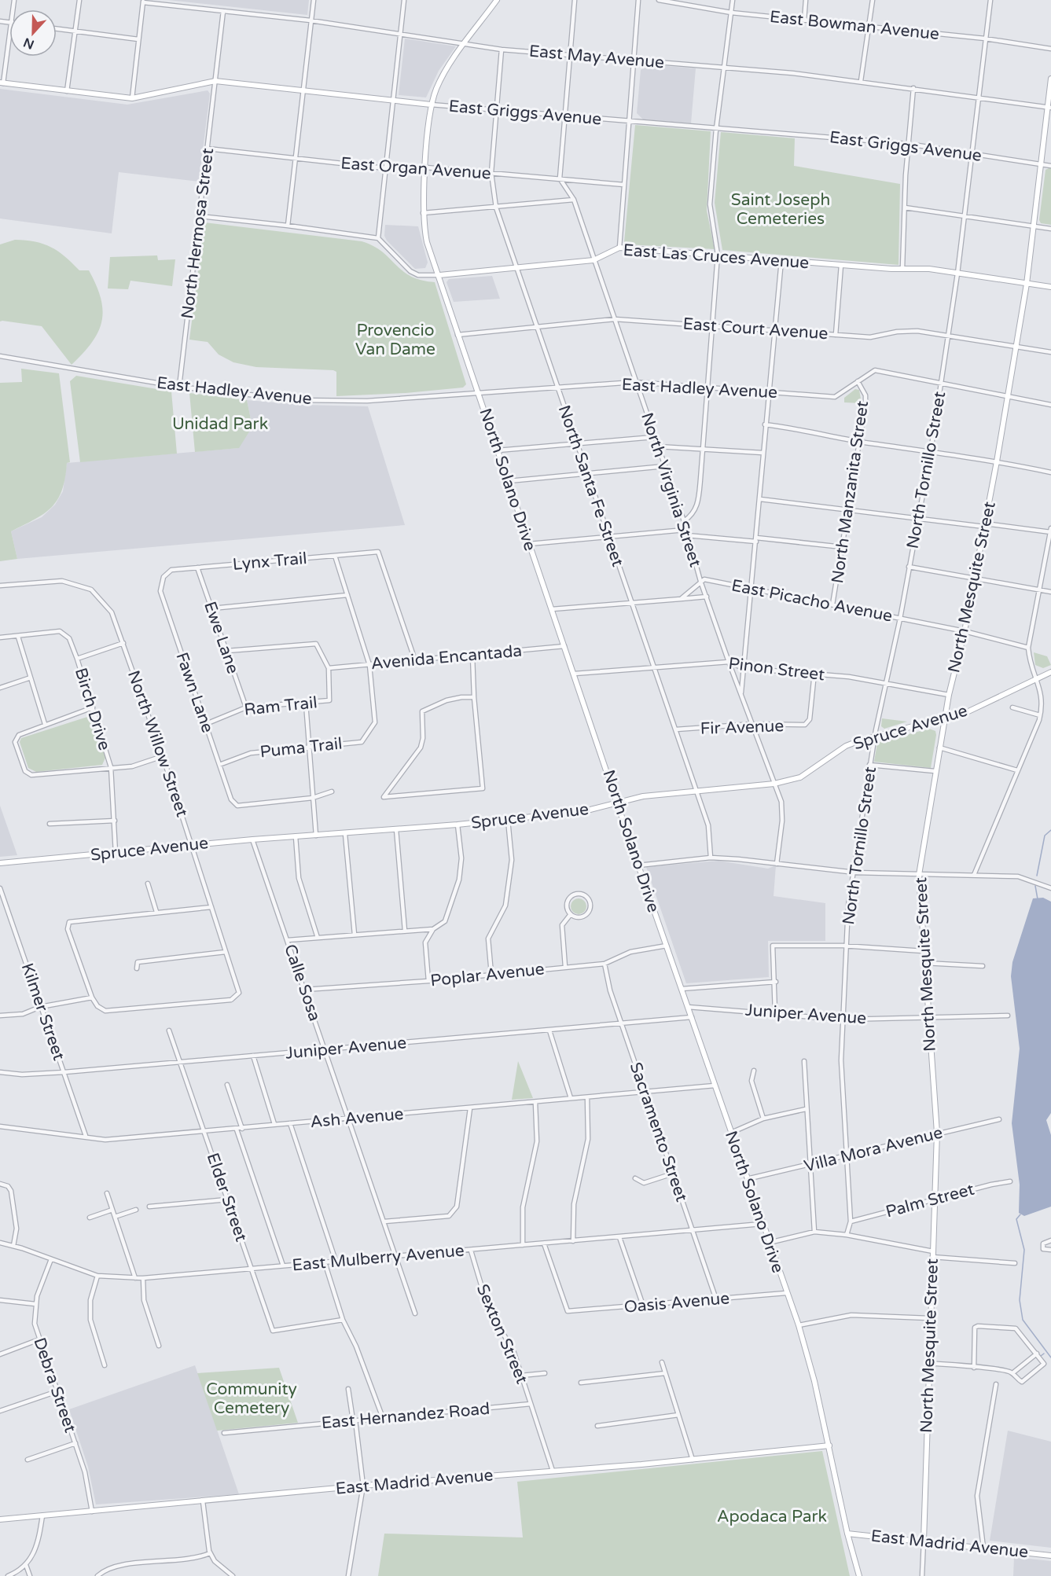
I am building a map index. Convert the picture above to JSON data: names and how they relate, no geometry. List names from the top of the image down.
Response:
{
  "streets": {
    "street": [
      "East Bowman Avenue",
      "East May Avenue",
      "East Griggs Avenue",
      "East Organ Avenue",
      "North Hermosa Street",
      "East Las Cruces Avenue",
      "East Court Avenue",
      "East Hadley Avenue",
      "North Tornillo Street",
      "North Solano Drive",
      "North Santa Fe Street",
      "North Virginia Street",
      "North Manzanita Street",
      "Lynx Trail",
      "North Mesquite Street",
      "East Picacho Avenue",
      "Ewe Lane",
      "Avenida Encantada",
      "Pinon Street",
      "Fawn Lane",
      "Ram Trail",
      "Birch Drive",
      "Fir Avenue",
      "Spruce Avenue",
      "North Willow Street",
      "Puma Trail",
      "Poplar Avenue",
      "Calle Sosa",
      "Kilmer Street",
      "Juniper Avenue",
      "Ash Avenue",
      "Sacramento Street",
      "Villa Mora Avenue",
      "Elder Street",
      "Palm Street",
      "East Mulberry Avenue",
      "Oasis Avenue",
      "Sexton Street",
      "Debra Street",
      "East Hernandez Road",
      "East Madrid Avenue"
    ]
  },
  "crossings": [
    ["East Bowman Avenue", "North Tornillo Street"],
    ["East May Avenue", "North Hermosa Street"],
    ["East May Avenue", "North Tornillo Street"],
    ["East May Avenue", "North Solano Drive"],
    ["East May Avenue", "North Santa Fe Street"],
    ["East May Avenue", "North Mesquite Street"],
    ["East Griggs Avenue", "North Hermosa Street"],
    ["East Griggs Avenue", "North Tornillo Street"],
    ["East Griggs Avenue", "North Solano Drive"],
    ["East Griggs Avenue", "North Santa Fe Street"],
    ["East Griggs Avenue", "North Mesquite Street"],
    ["East Organ Avenue", "North Hermosa Street"],
    ["East Organ Avenue", "North Solano Drive"],
    ["East Organ Avenue", "North Santa Fe Street"],
    ["East Organ Avenue", "North Virginia Street"],
    ["North Hermosa Street", "East Hadley Avenue"],
    ["East Las Cruces Avenue", "North Tornillo Street"],
    ["East Las Cruces Avenue", "North Solano Drive"],
    ["East Las Cruces Avenue", "North Santa Fe Street"],
    ["East Las Cruces Avenue", "North Virginia Street"],
    ["East Las Cruces Avenue", "North Mesquite Street"],
    ["East Court Avenue", "North Tornillo Street"],
    ["East Court Avenue", "North Solano Drive"],
    ["East Court Avenue", "North Santa Fe Street"],
    ["East Court Avenue", "North Virginia Street"],
    ["East Court Avenue", "North Mesquite Street"],
    ["East Hadley Avenue", "North Tornillo Street"],
    ["East Hadley Avenue", "North Solano Drive"],
    ["East Hadley Avenue", "North Santa Fe Street"],
    ["East Hadley Avenue", "North Virginia Street"],
    ["East Hadley Avenue", "North Manzanita Street"],
    ["East Hadley Avenue", "North Mesquite Street"],
    ["North Tornillo Street", "East Picacho Avenue"],
    ["North Tornillo Street", "Pinon Street"],
    ["North Tornillo Street", "Spruce Avenue"],
    ["North Tornillo Street", "Juniper Avenue"],
    ["North Tornillo Street", "Villa Mora Avenue"],
    ["North Tornillo Street", "Palm Street"],
    ["North Solano Drive", "Avenida Encantada"],
    ["North Solano Drive", "Pinon Street"],
    ["North Solano Drive", "Spruce Avenue"],
    ["North Solano Drive", "Poplar Avenue"],
    ["North Solano Drive", "Juniper Avenue"],
    ["North Solano Drive", "Ash Avenue"],
    ["North Solano Drive", "Villa Mora Avenue"],
    ["North Solano Drive", "East Mulberry Avenue"],
    ["North Solano Drive", "Oasis Avenue"],
    ["North Solano Drive", "East Madrid Avenue"],
    ["North Santa Fe Street", "Pinon Street"],
    ["North Santa Fe Street", "Fir Avenue"],
    ["North Santa Fe Street", "Spruce Avenue"],
    ["North Virginia Street", "East Picacho Avenue"],
    ["North Virginia Street", "Pinon Street"],
    ["North Virginia Street", "Fir Avenue"],
    ["North Virginia Street", "Spruce Avenue"],
    ["North Manzanita Street", "East Picacho Avenue"],
    ["Lynx Trail", "Ewe Lane"],
    ["Lynx Trail", "Avenida Encantada"],
    ["Lynx Trail", "Fawn Lane"],
    ["North Mesquite Street", "East Picacho Avenue"],
    ["North Mesquite Street", "Pinon Street"],
    ["North Mesquite Street", "Spruce Avenue"],
    ["North Mesquite Street", "Juniper Avenue"],
    ["North Mesquite Street", "Villa Mora Avenue"],
    ["North Mesquite Street", "Palm Street"],
    ["North Mesquite Street", "East Madrid Avenue"],
    ["Ewe Lane", "Ram Trail"],
    ["Avenida Encantada", "Ram Trail"],
    ["Avenida Encantada", "Puma Trail"],
    ["Pinon Street", "Fir Avenue"],
    ["Fawn Lane", "Ram Trail"],
    ["Fawn Lane", "Puma Trail"],
    ["Birch Drive", "Spruce Avenue"],
    ["Spruce Avenue", "North Willow Street"],
    ["Spruce Avenue", "Calle Sosa"],
    ["Poplar Avenue", "Calle Sosa"],
    ["Poplar Avenue", "Sacramento Street"],
    ["Calle Sosa", "Juniper Avenue"],
    ["Calle Sosa", "Ash Avenue"],
    ["Calle Sosa", "East Mulberry Avenue"],
    ["Kilmer Street", "Juniper Avenue"],
    ["Kilmer Street", "Ash Avenue"],
    ["Juniper Avenue", "Sacramento Street"],
    ["Juniper Avenue", "Elder Street"],
    ["Ash Avenue", "Sacramento Street"],
    ["Ash Avenue", "Elder Street"],
    ["Sacramento Street", "East Mulberry Avenue"],
    ["Sacramento Street", "Oasis Avenue"],
    ["Elder Street", "East Mulberry Avenue"],
    ["East Mulberry Avenue", "Oasis Avenue"],
    ["East Mulberry Avenue", "Sexton Street"],
    ["East Mulberry Avenue", "Debra Street"],
    ["Sexton Street", "East Hernandez Road"],
    ["Sexton Street", "East Madrid Avenue"],
    ["Debra Street", "East Madrid Avenue"]
  ],
  "parks": [
    "Saint Joseph Cemeteries",
    "Provencio Van Dame",
    "Unidad Park",
    "Community Cemetery",
    "Apodaca Park"
  ],
  "north": "bottom"
}
